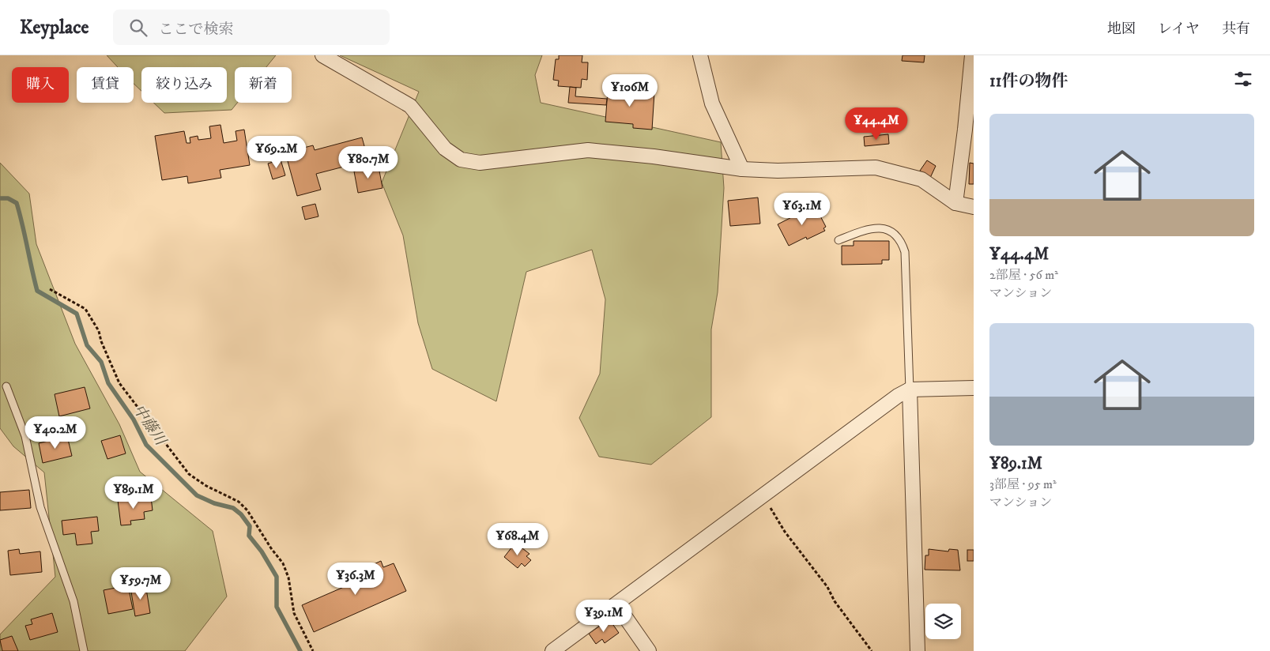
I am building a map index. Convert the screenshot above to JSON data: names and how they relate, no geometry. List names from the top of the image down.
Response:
{
  "water": ["中藤川"],
  "page": {
    "header": "Keyplace",
    "search": "ここで検索",
    "nav": ["地図", "レイヤ", "共有"],
    "heading": "11件の物件",
    "chip": [
      "購入",
      "賃貸",
      "絞り込み",
      "新着"
    ],
    "price": [
      "¥106M",
      "¥44.4M",
      "¥69.2M",
      "¥80.7M",
      "¥63.1M",
      "¥40.2M",
      "¥89.1M",
      "¥68.4M",
      "¥36.3M",
      "¥59.7M",
      "¥39.1M"
    ],
    "list": [
      {
        "name": "¥44.4M",
        "note": "2部屋 · 56 m² · マンション"
      },
      {
        "name": "¥89.1M",
        "note": "3部屋 · 95 m² · マンション"
      }
    ]
  }
}
